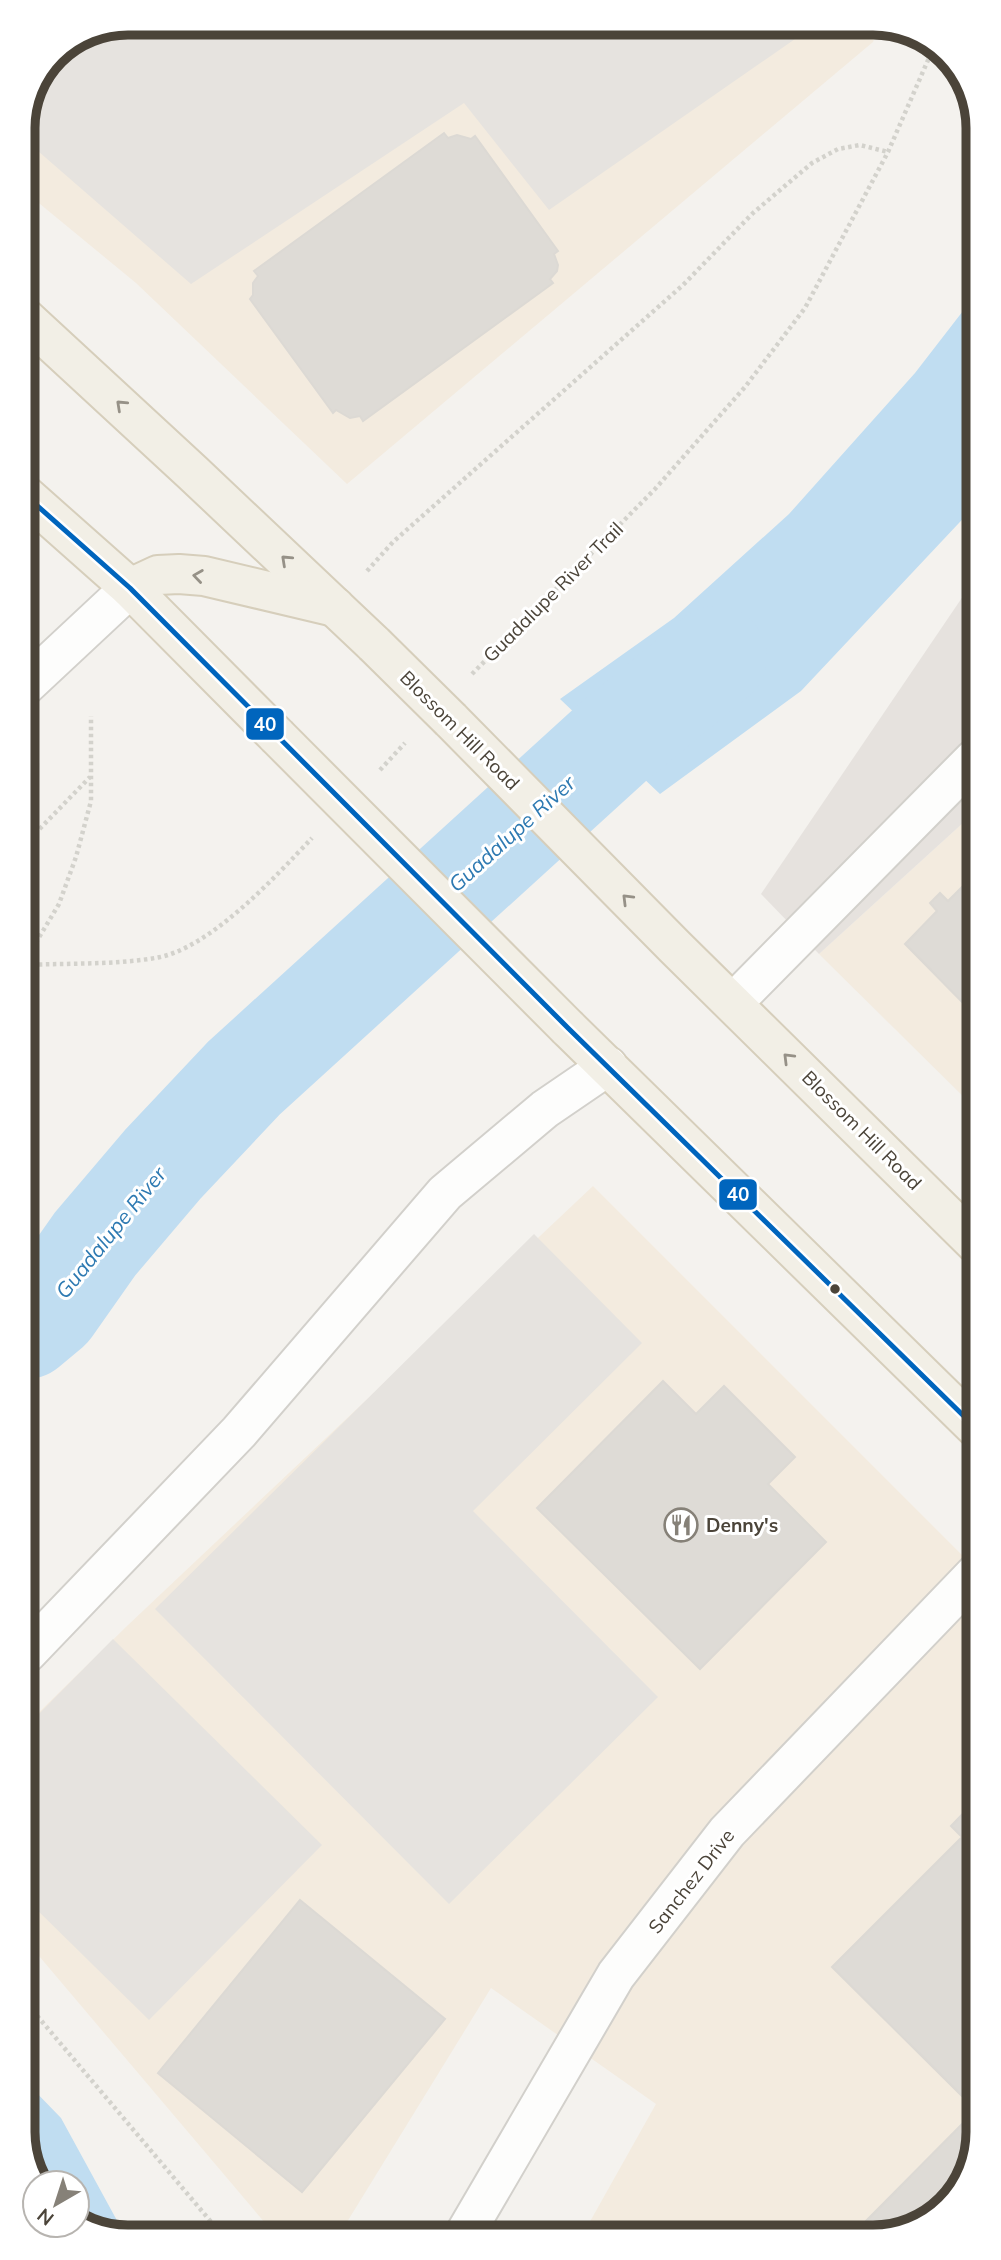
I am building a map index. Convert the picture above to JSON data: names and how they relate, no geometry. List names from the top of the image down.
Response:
{
  "streets": {
    "main road": ["Blossom Hill Road"],
    "street": ["Sanchez Drive"],
    "path": ["Guadalupe River Trail"]
  },
  "water": ["Guadalupe River"],
  "places": {
    "restaurant": ["Denny's"]
  },
  "lines": ["transit line 40"],
  "north": "bottom left"
}
